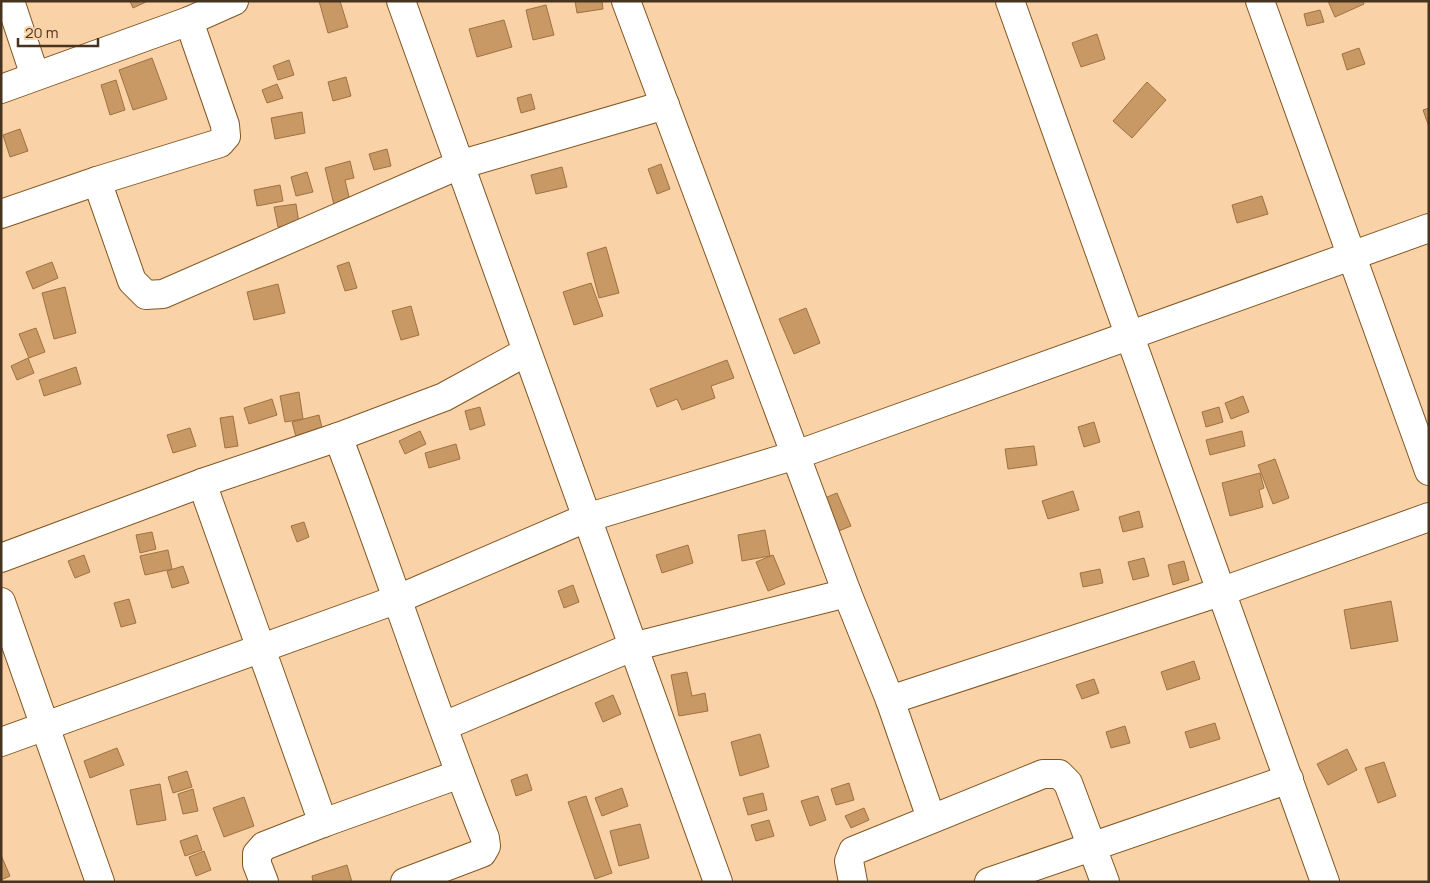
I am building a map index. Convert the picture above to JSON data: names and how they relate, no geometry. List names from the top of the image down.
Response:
{
  "scale_bar": "20 m"
}
